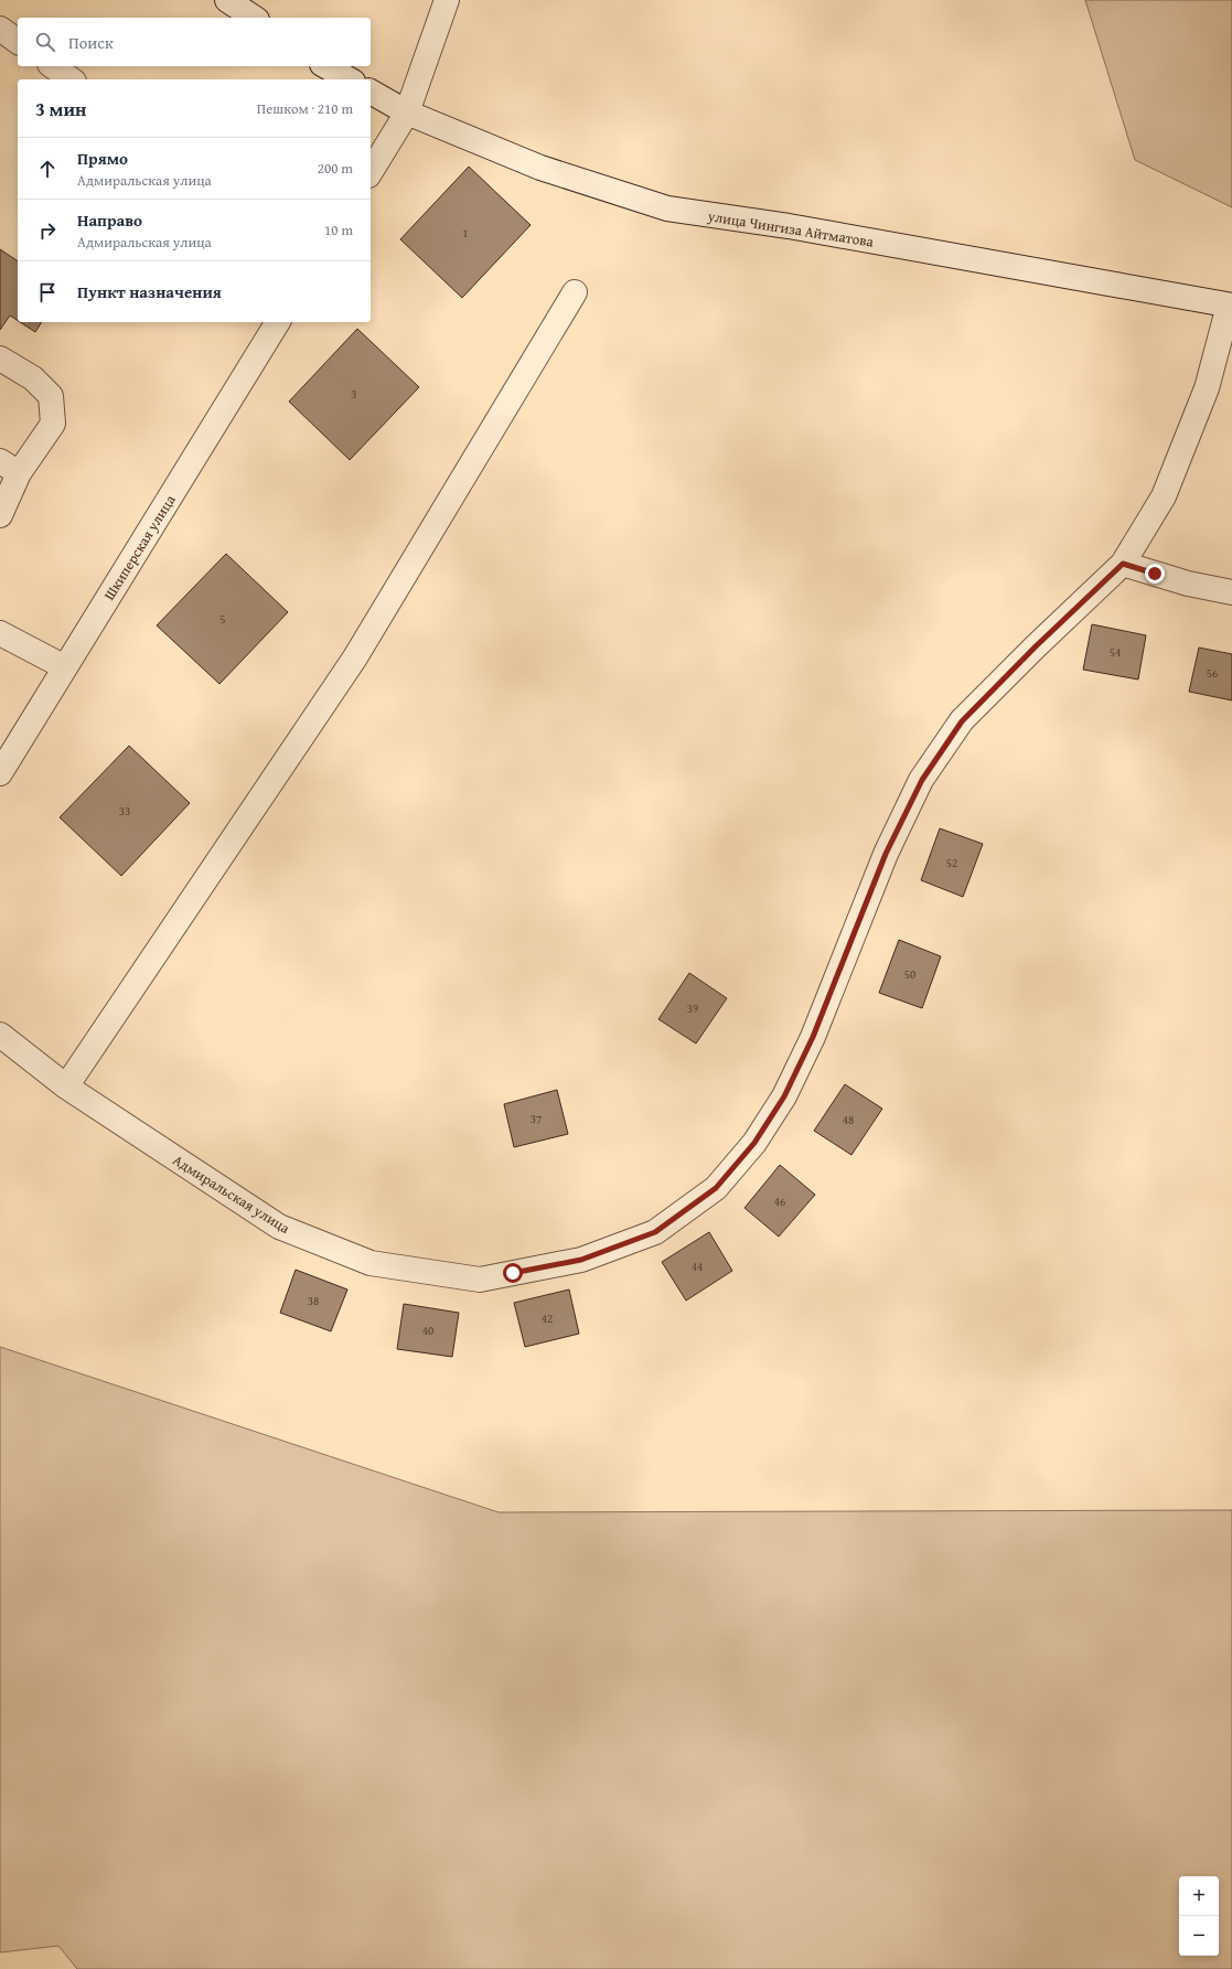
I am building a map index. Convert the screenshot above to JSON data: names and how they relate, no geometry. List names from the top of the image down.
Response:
{
  "streets": {
    "street": ["улица Чингиза Айтматова", "Шкиперская улица", "Адмиральская улица"]
  },
  "crossings": [
    ["улица Чингиза Айтматова", "Адмиральская улица"]
  ],
  "house_numbers": [
    "1",
    "3",
    "5",
    "54",
    "56",
    "33",
    "52",
    "50",
    "39",
    "37",
    "48",
    "46",
    "44",
    "38",
    "42",
    "40"
  ],
  "page": {
    "search": "Поиск",
    "heading": ["3 мин", "Пешком · 210 m"],
    "list": [
      ["Прямо", "Адмиральская улица", "200 m"],
      ["Направо", "Адмиральская улица", "10 m"],
      "Пункт назначения"
    ],
    "map_buttons": ["+", "−"]
  }
}
